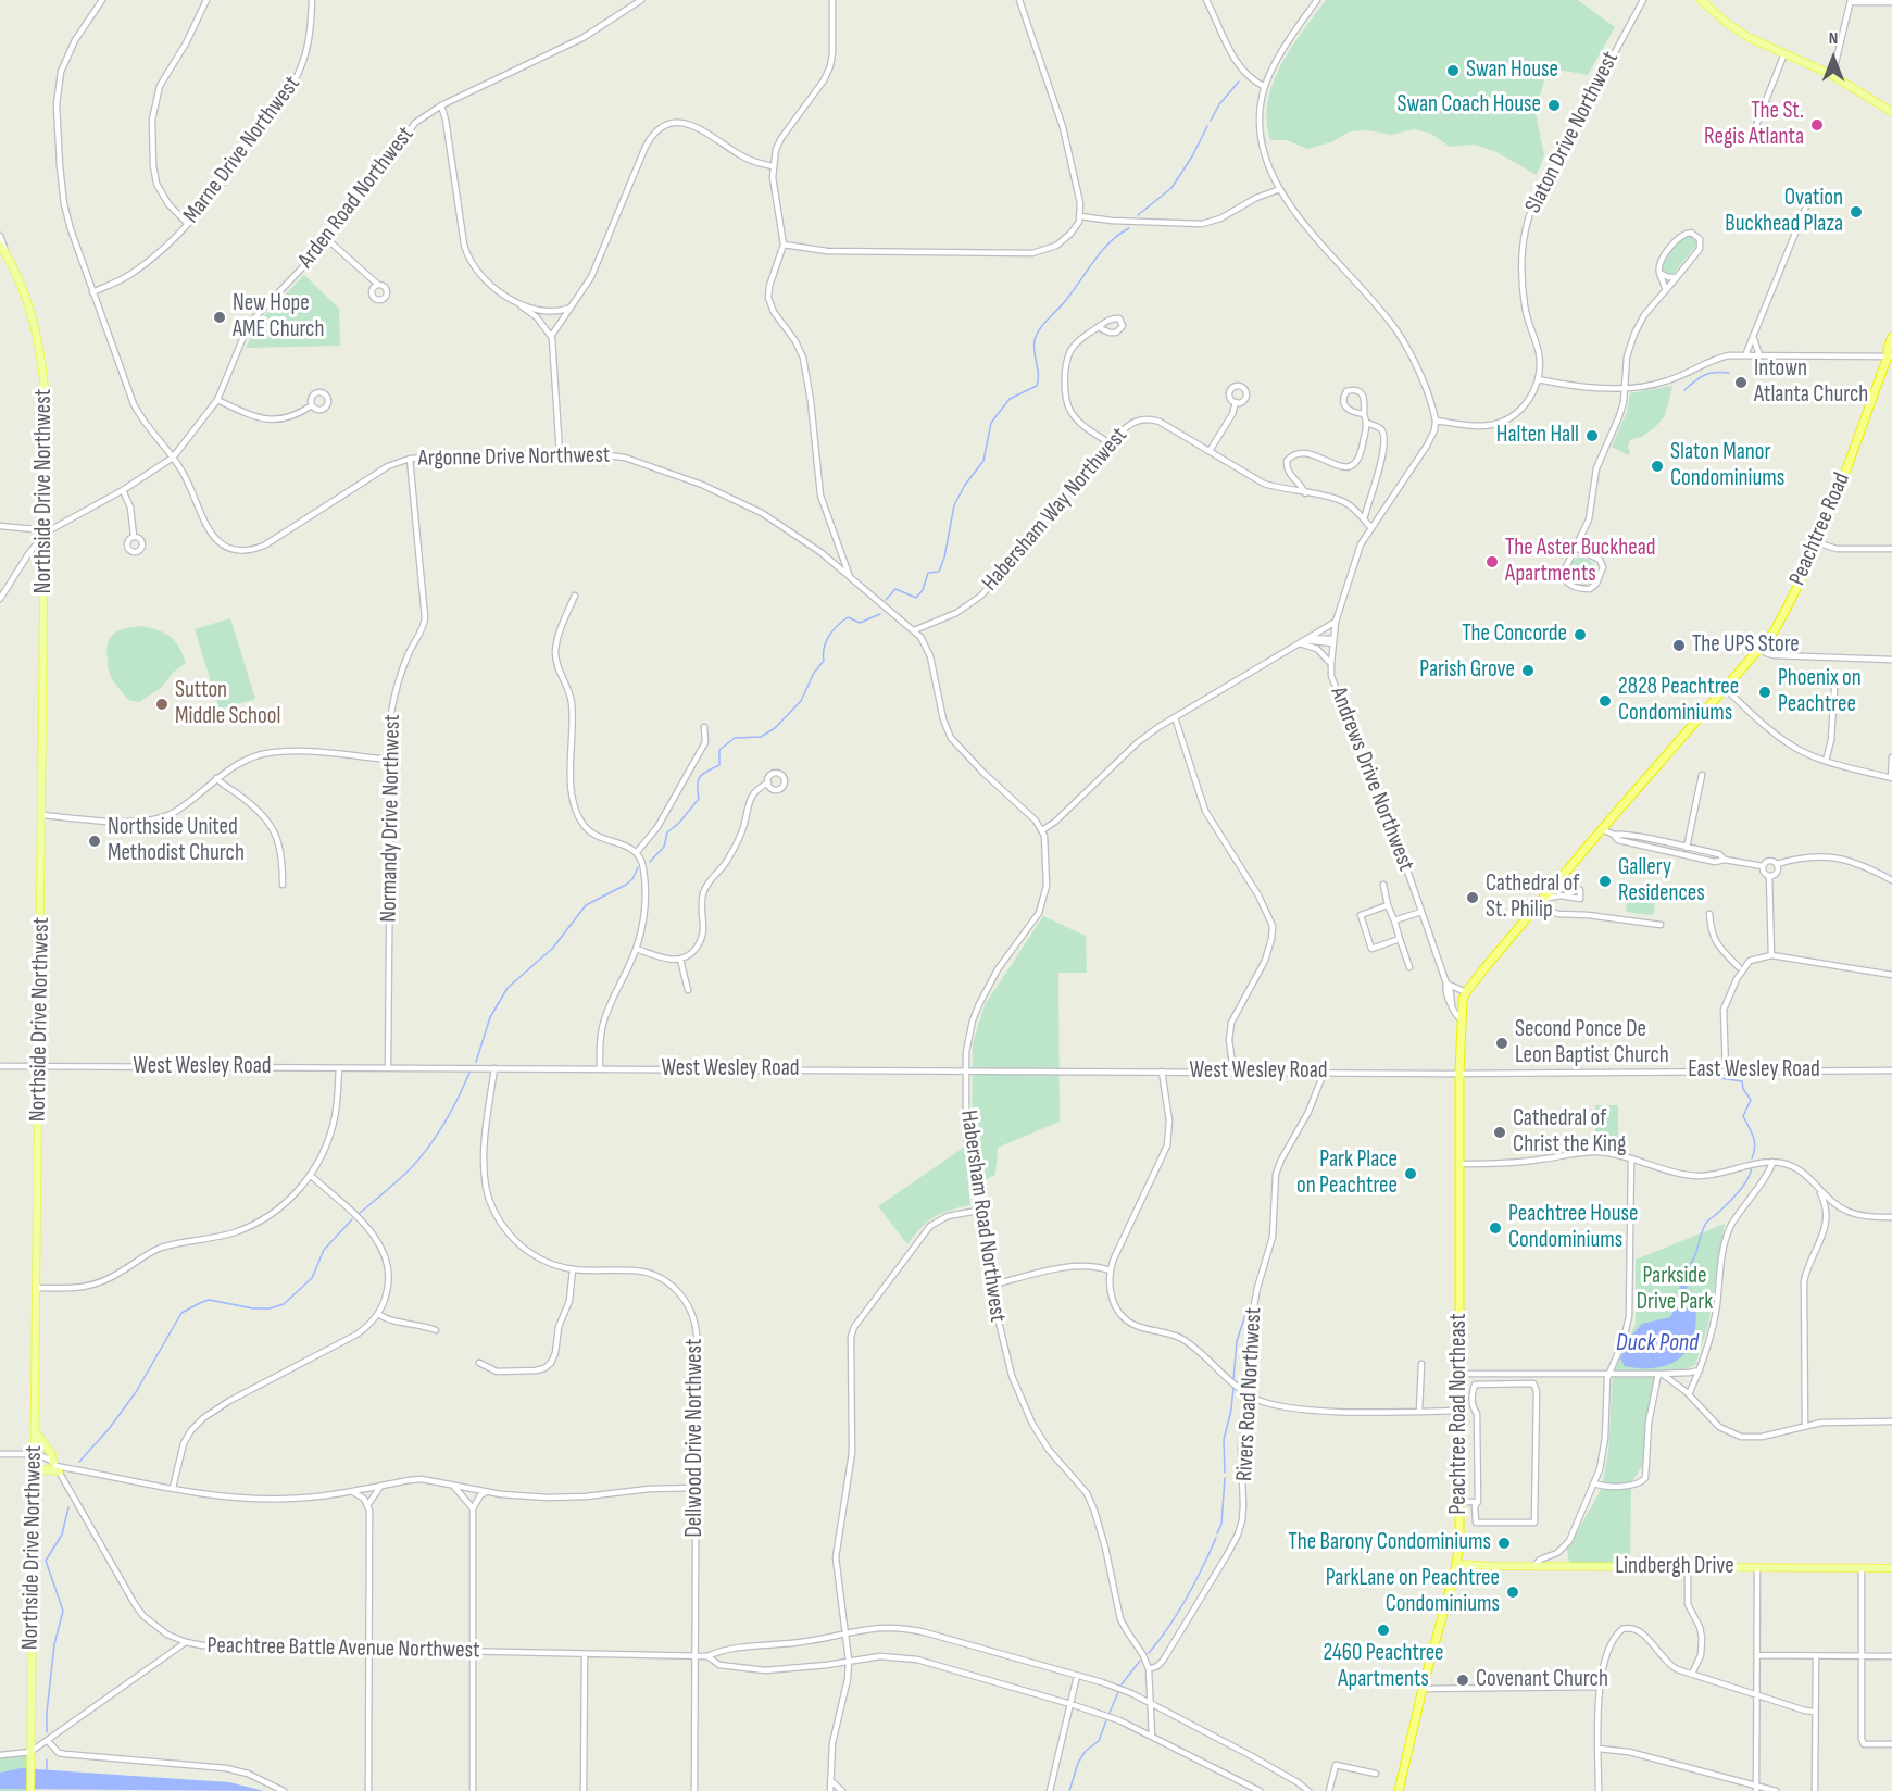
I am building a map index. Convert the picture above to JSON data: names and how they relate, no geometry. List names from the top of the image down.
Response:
{
  "streets": {
    "highway": ["Peachtree Road", "Peachtree Road Northeast"],
    "main road": ["Northside Drive Northwest", "Lindbergh Drive"],
    "street": [
      "Slaton Drive Northwest",
      "Marne Drive Northwest",
      "Arden Road Northwest",
      "Argonne Drive Northwest",
      "Habersham Way Northwest",
      "Andrews Drive Northwest",
      "Normandy Drive Northwest",
      "West Wesley Road",
      "East Wesley Road",
      "Habersham Road Northwest",
      "Rivers Road Northwest",
      "Dellwood Drive Northwest",
      "Peachtree Battle Avenue Northwest"
    ]
  },
  "crossings": [
    ["Marne Drive Northwest", "Argonne Drive Northwest"],
    ["Arden Road Northwest", "Argonne Drive Northwest"],
    ["Arden Road Northwest", "Northside Drive Northwest"],
    ["Argonne Drive Northwest", "Normandy Drive Northwest"],
    ["Northside Drive Northwest", "West Wesley Road"],
    ["Habersham Way Northwest", "Andrews Drive Northwest"],
    ["Andrews Drive Northwest", "Peachtree Road Northeast"],
    ["Normandy Drive Northwest", "West Wesley Road"],
    ["West Wesley Road", "East Wesley Road"],
    ["West Wesley Road", "Habersham Road Northwest"],
    ["West Wesley Road", "Rivers Road Northwest"],
    ["West Wesley Road", "Peachtree Road Northeast"],
    ["West Wesley Road", "Dellwood Drive Northwest"],
    ["East Wesley Road", "Peachtree Road Northeast"],
    ["Habersham Road Northwest", "Rivers Road Northwest"],
    ["Peachtree Road Northeast", "Lindbergh Drive"],
    ["Dellwood Drive Northwest", "Peachtree Battle Avenue Northwest"]
  ],
  "water": ["Duck Pond"],
  "parks": ["Parkside Drive Park"],
  "places": [
    "Swan House",
    "Swan Coach House",
    "The St. Regis Atlanta",
    "Ovation Buckhead Plaza",
    "New Hope AME Church",
    "Intown Atlanta Church",
    "Halten Hall",
    "Slaton Manor Condominiums",
    "The Aster Buckhead Apartments",
    "The Concorde",
    "The UPS Store",
    "Parish Grove",
    "Phoenix on Peachtree",
    "2828 Peachtree Condominiums",
    "Sutton Middle School",
    "Northside United Methodist Church",
    "Gallery Residences",
    "Cathedral of St. Philip",
    "Second Ponce De Leon Baptist Church",
    "Cathedral of Christ the King",
    "Park Place on Peachtree",
    "Peachtree House Condominiums",
    "The Barony Condominiums",
    "ParkLane on Peachtree Condominiums",
    "2460 Peachtree Apartments",
    "Covenant Church"
  ],
  "north": "top"
}
